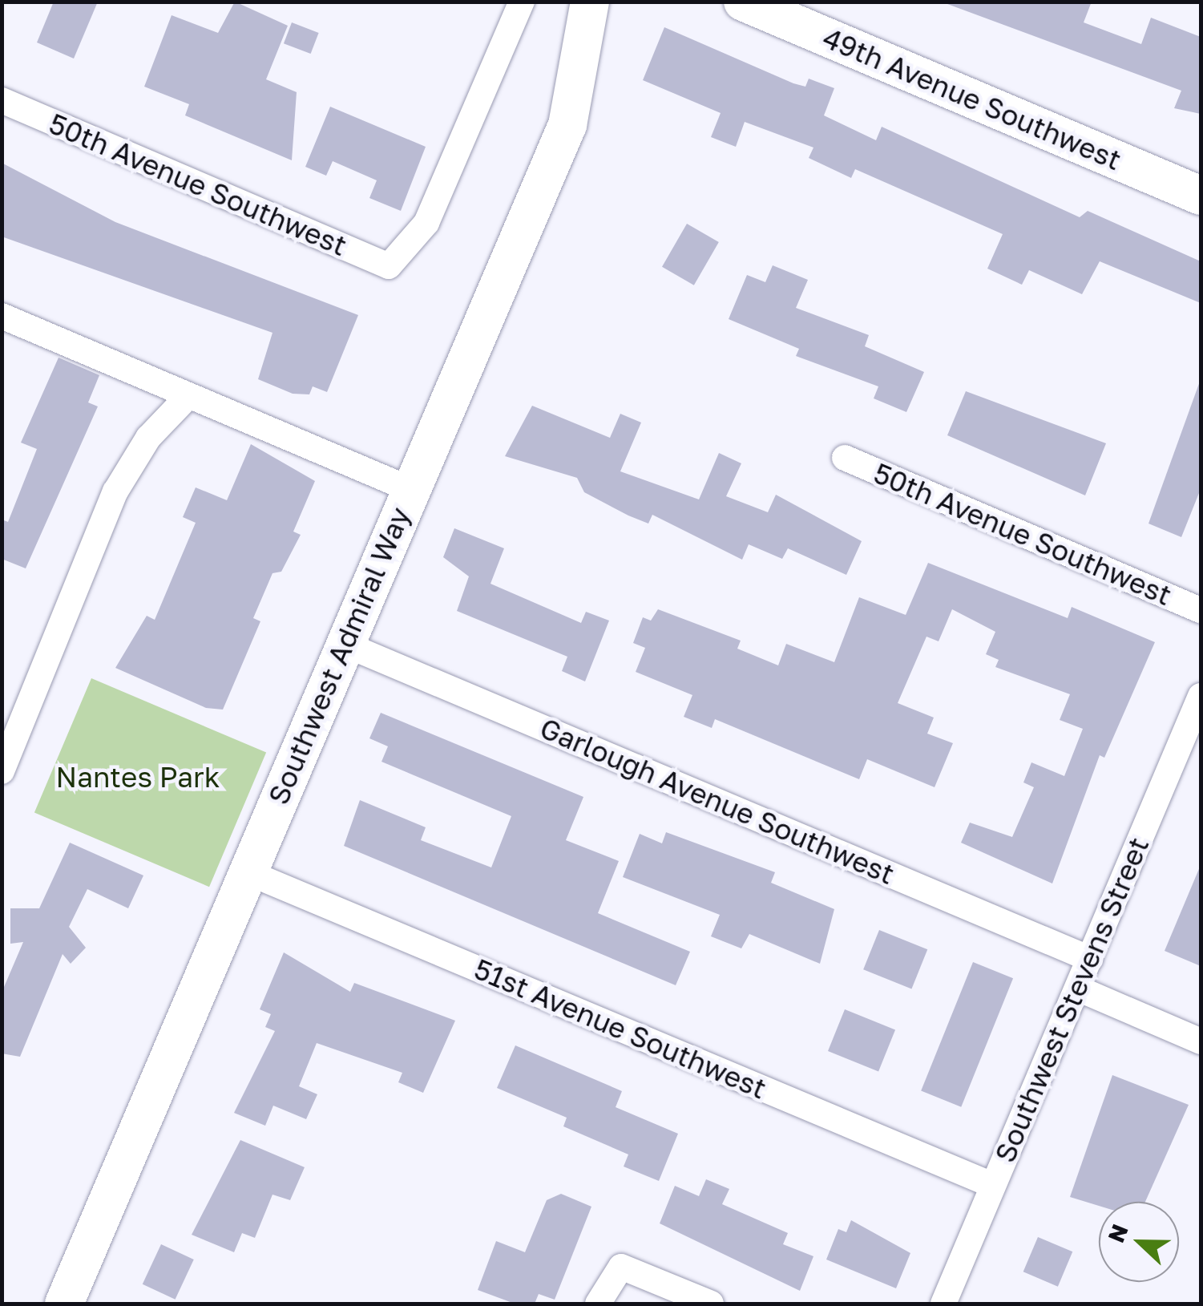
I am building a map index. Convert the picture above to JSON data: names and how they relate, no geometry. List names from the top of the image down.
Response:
{
  "streets": {
    "main road": ["49th Avenue Southwest", "Southwest Admiral Way"],
    "street": [
      "50th Avenue Southwest",
      "Garlough Avenue Southwest",
      "Southwest Stevens Street",
      "51st Avenue Southwest"
    ]
  },
  "crossings": [
    ["Southwest Admiral Way", "Garlough Avenue Southwest"],
    ["Southwest Admiral Way", "51st Avenue Southwest"],
    ["Garlough Avenue Southwest", "Southwest Stevens Street"],
    ["Southwest Stevens Street", "51st Avenue Southwest"]
  ],
  "parks": ["Nantes Park"],
  "north": "left"
}
